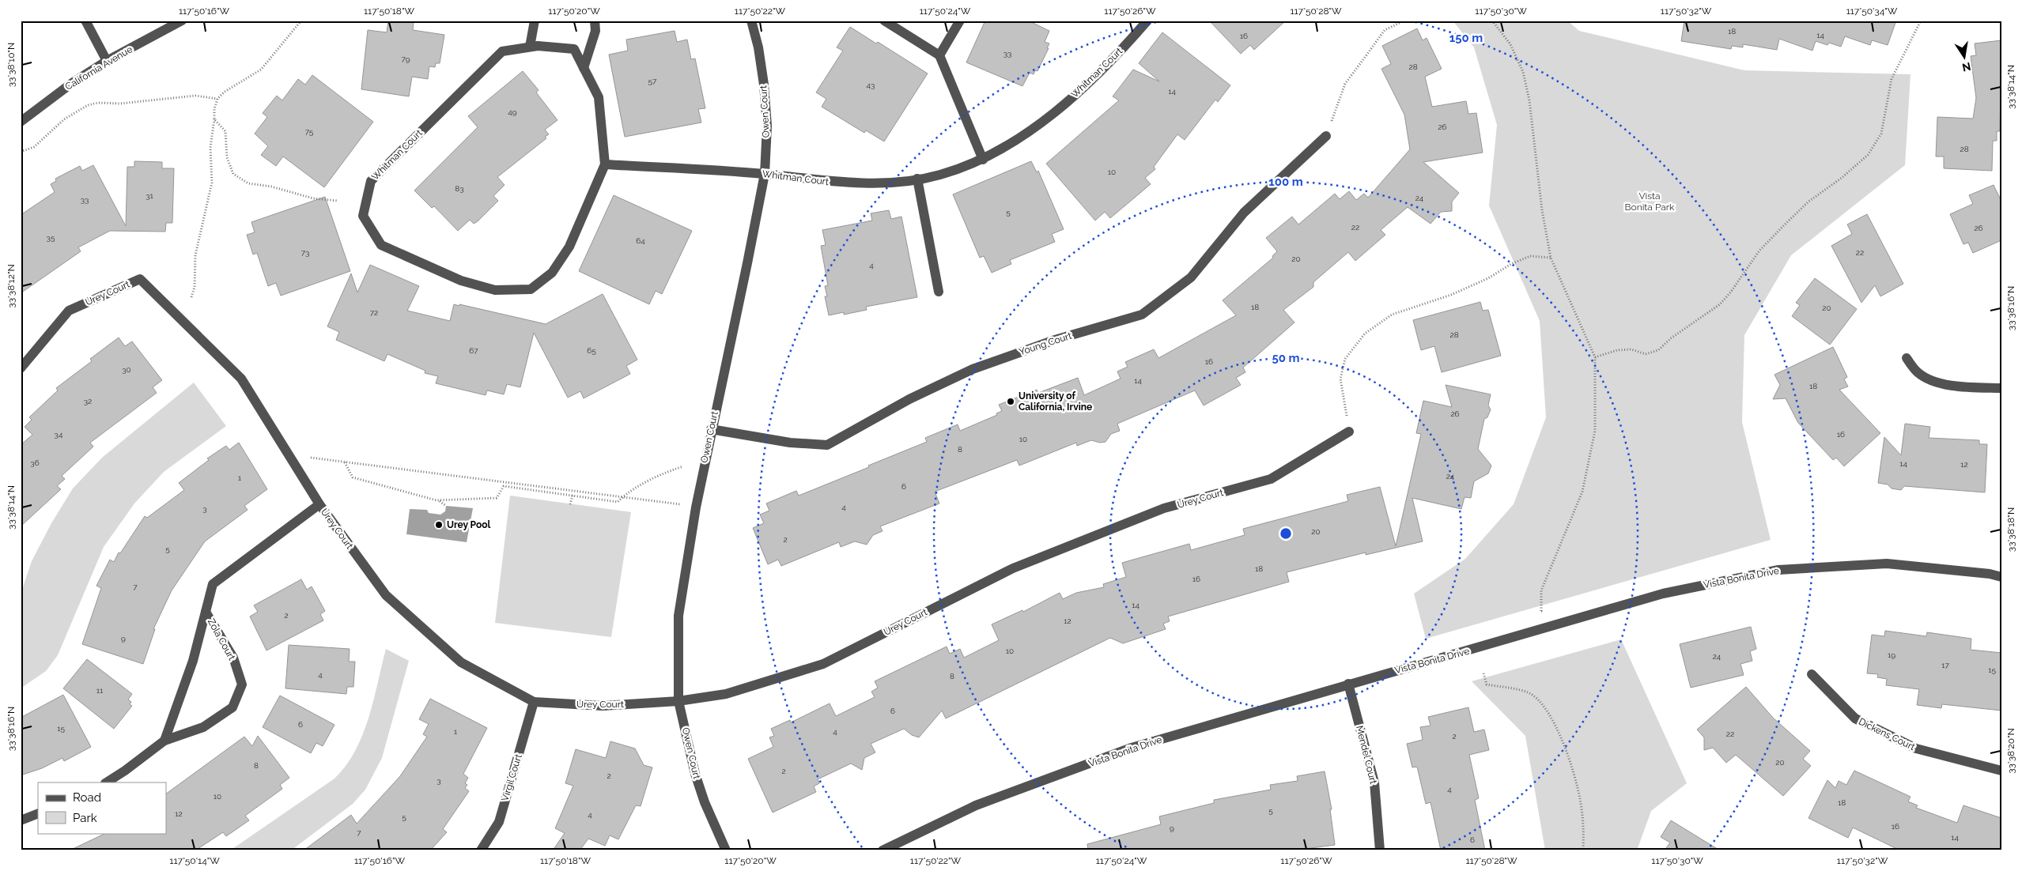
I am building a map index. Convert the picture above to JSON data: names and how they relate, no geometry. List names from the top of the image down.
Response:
{
  "streets": {
    "street": [
      "California Avenue",
      "Whitman Court",
      "Owen Court",
      "Urey Court",
      "Young Court",
      "Vista Bonita Drive",
      "Zola Court",
      "Dickens Court",
      "Mendel Court",
      "Virgil Court"
    ]
  },
  "crossings": [
    ["Whitman Court", "Owen Court"],
    ["Owen Court", "Urey Court"],
    ["Owen Court", "Young Court"],
    ["Urey Court", "Zola Court"],
    ["Urey Court", "Virgil Court"],
    ["Vista Bonita Drive", "Mendel Court"]
  ],
  "parks": ["Vista Bonita Park"],
  "places": ["University of California, Irvine", "Urey Pool"],
  "house_numbers": [
    "18",
    "14",
    "16",
    "33",
    "79",
    "28",
    "57",
    "43",
    "14",
    "49",
    "26",
    "75",
    "28",
    "10",
    "83",
    "31",
    "24",
    "33",
    "5",
    "22",
    "26",
    "35",
    "64",
    "73",
    "22",
    "20",
    "4",
    "18",
    "20",
    "72",
    "28",
    "67",
    "65",
    "16",
    "30",
    "14",
    "18",
    "32",
    "26",
    "34",
    "16",
    "10",
    "8",
    "36",
    "14",
    "12",
    "24",
    "1",
    "6",
    "4",
    "3",
    "20",
    "2",
    "5",
    "18",
    "16",
    "7",
    "14",
    "2",
    "12",
    "9",
    "10",
    "19",
    "24",
    "17",
    "15",
    "4",
    "8",
    "11",
    "6",
    "6",
    "15",
    "1",
    "4",
    "22",
    "2",
    "20",
    "8",
    "2",
    "2",
    "3",
    "4",
    "10",
    "18",
    "5",
    "12",
    "4",
    "5",
    "16",
    "9",
    "7",
    "14",
    "6"
  ],
  "legend": ["Road", "Park"],
  "north": "bottom",
  "coordinates": [
    "117°50'16\"W",
    "117°50'18\"W",
    "117°50'20\"W",
    "117°50'22\"W",
    "117°50'24\"W",
    "117°50'26\"W",
    "117°50'28\"W",
    "117°50'30\"W",
    "117°50'32\"W",
    "117°50'34\"W",
    "33°38'10\"N",
    "33°38'14\"N",
    "33°38'12\"N",
    "33°38'16\"N",
    "33°38'18\"N",
    "33°38'20\"N",
    "117°50'14\"W"
  ],
  "rings": ["150 m", "100 m", "50 m"]
}
